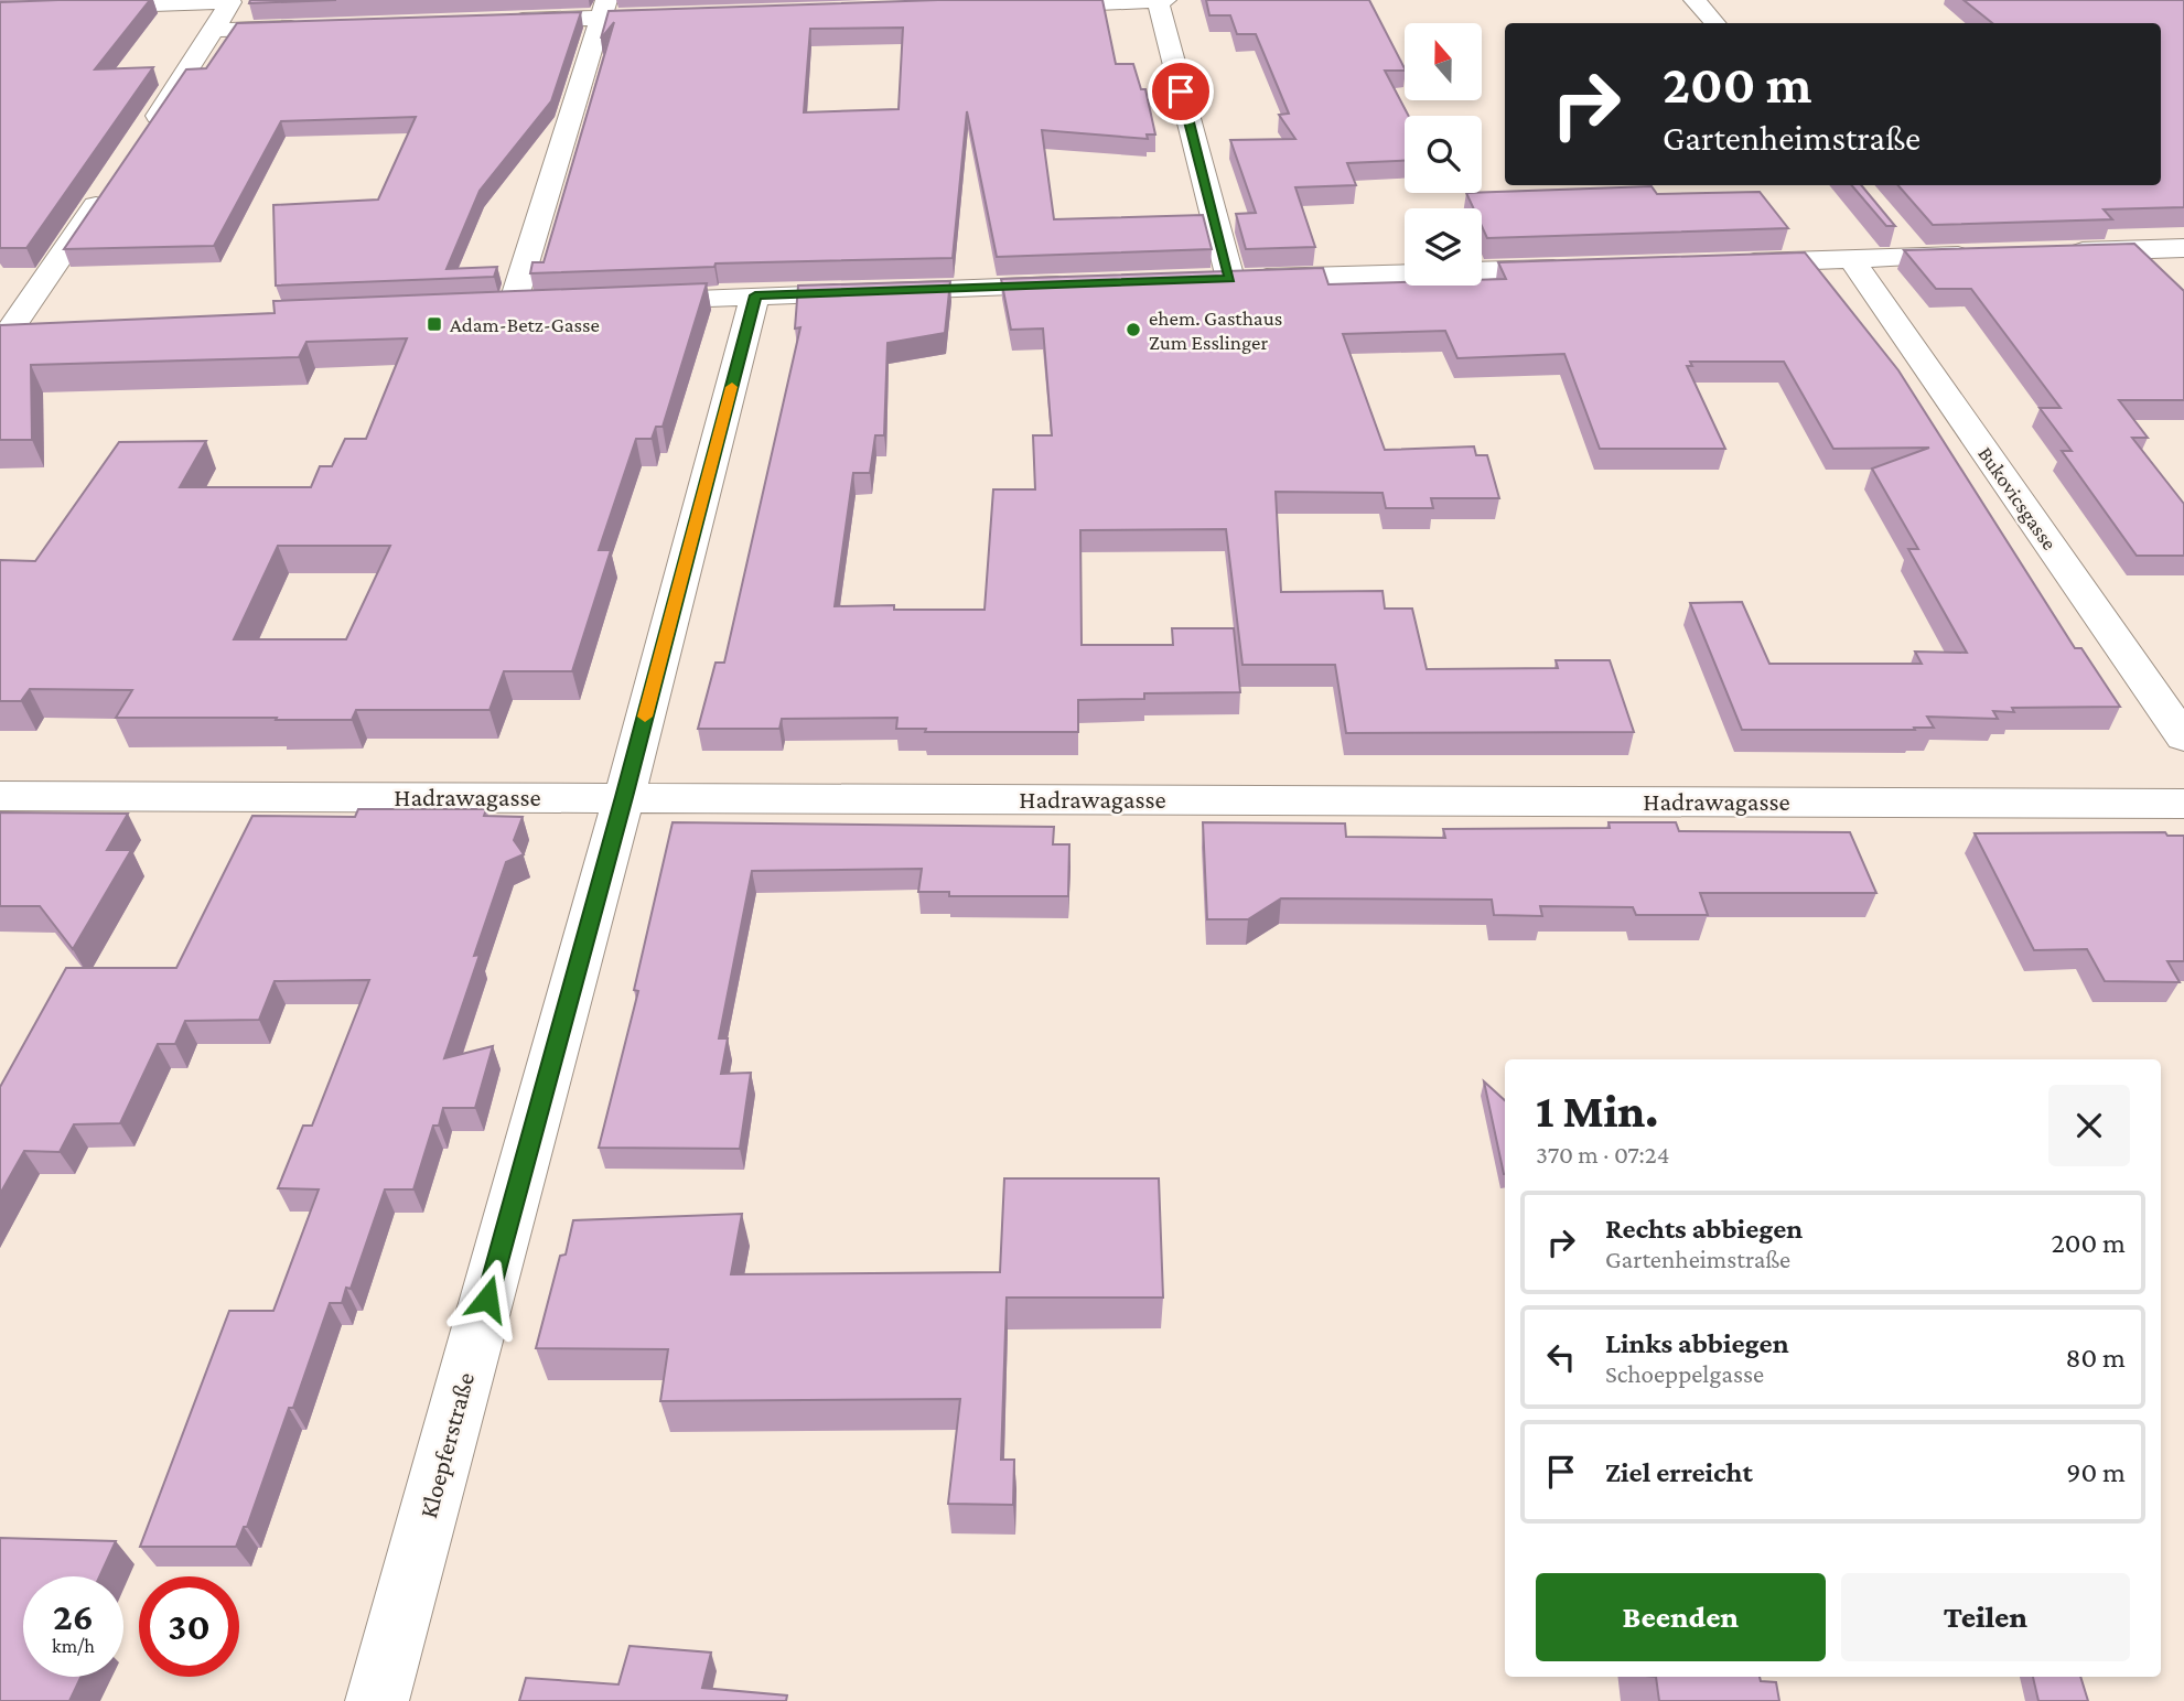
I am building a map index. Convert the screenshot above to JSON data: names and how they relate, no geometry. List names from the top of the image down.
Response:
{
  "streets": {
    "street": ["Bukovicsgasse", "Hadrawagasse", "Kloepferstraße"]
  },
  "crossings": [
    ["Hadrawagasse", "Kloepferstraße"]
  ],
  "places": {
    "transit": ["Adam-Betz-Gasse"],
    "other": ["ehem. Gasthaus Zum Esslinger"]
  },
  "north": "top",
  "page": {
    "turn": ["200 m", "Gartenheimstraße"],
    "heading": ["1 Min.", "370 m · 07:24"],
    "list": [
      {
        "name": "Rechts abbiegen",
        "note": "Gartenheimstraße",
        "value": "200 m"
      },
      {
        "name": "Links abbiegen",
        "note": "Schoeppelgasse",
        "value": "80 m"
      },
      {
        "name": "Ziel erreicht",
        "value": "90 m"
      }
    ],
    "buttons": ["Beenden", "Teilen"],
    "speed": "26 km/h",
    "limit": "30"
  }
}
